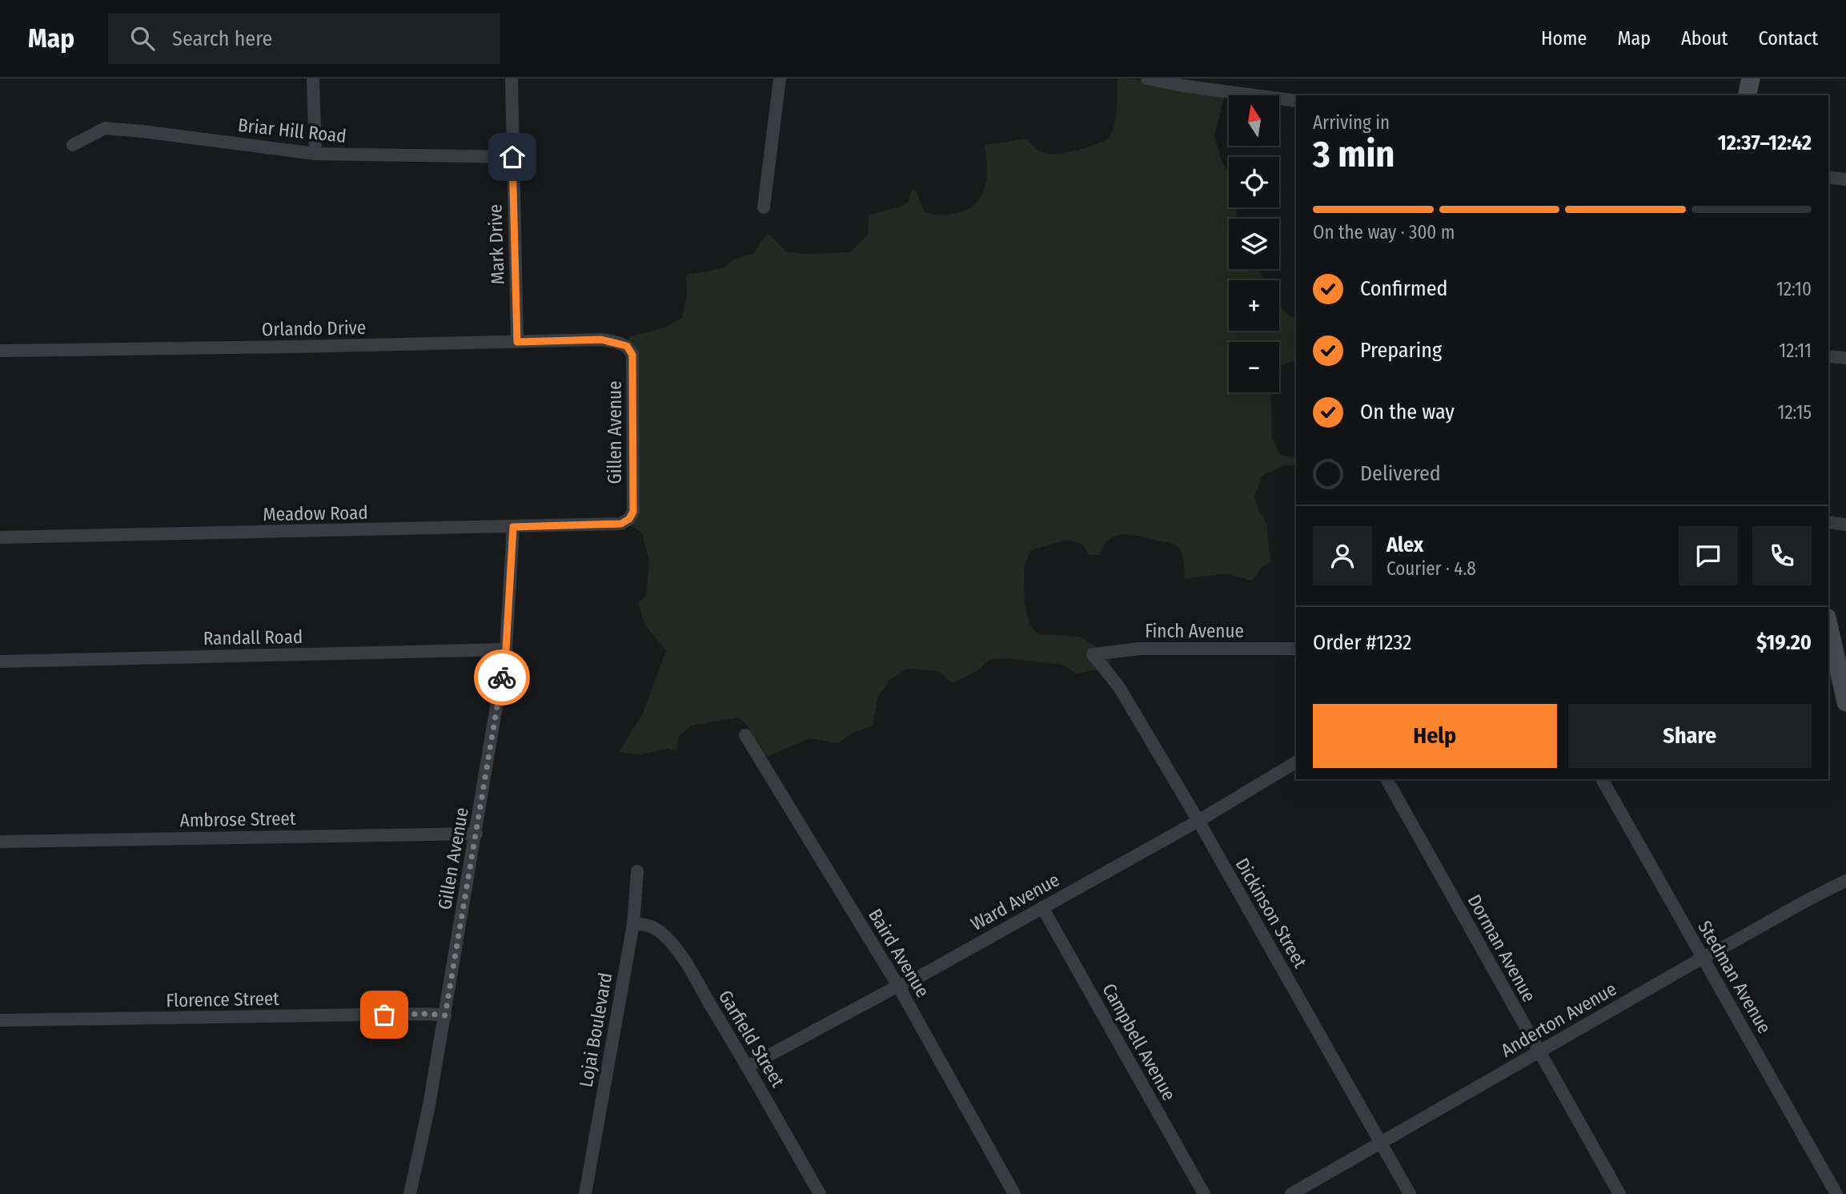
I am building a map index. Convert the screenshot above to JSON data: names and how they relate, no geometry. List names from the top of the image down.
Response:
{
  "streets": {
    "street": [
      "Briar Hill Road",
      "Mark Drive",
      "Orlando Drive",
      "Gillen Avenue",
      "Meadow Road",
      "Finch Avenue",
      "Randall Road",
      "Ambrose Street",
      "Ward Avenue",
      "Dickinson Street",
      "Dorman Avenue",
      "Baird Avenue",
      "Stedman Avenue",
      "Florence Street",
      "Anderton Avenue",
      "Lojai Boulevard",
      "Garfield Street",
      "Campbell Avenue"
    ]
  },
  "crossings": [
    ["Briar Hill Road", "Mark Drive"],
    ["Mark Drive", "Orlando Drive"],
    ["Orlando Drive", "Gillen Avenue"],
    ["Gillen Avenue", "Meadow Road"],
    ["Gillen Avenue", "Randall Road"],
    ["Gillen Avenue", "Ambrose Street"],
    ["Gillen Avenue", "Florence Street"],
    ["Finch Avenue", "Dickinson Street"],
    ["Ward Avenue", "Dickinson Street"],
    ["Ward Avenue", "Baird Avenue"],
    ["Ward Avenue", "Garfield Street"],
    ["Ward Avenue", "Campbell Avenue"],
    ["Dickinson Street", "Anderton Avenue"],
    ["Dorman Avenue", "Anderton Avenue"],
    ["Stedman Avenue", "Anderton Avenue"],
    ["Lojai Boulevard", "Garfield Street"]
  ],
  "north": "top",
  "page": {
    "header": "Map",
    "search": "Search here",
    "nav": [
      "Home",
      "Map",
      "About",
      "Contact"
    ],
    "map_buttons": ["+", "−"],
    "heading": ["3 min", "Arriving in", "12:37–12:42"],
    "panel": [
      "Alex",
      "Courier · 4.8",
      "Order #1232",
      "$19.20"
    ],
    "bar": "On the way · 300 m",
    "list": [
      ["Confirmed", "12:10"],
      ["Preparing", "12:11"],
      ["On the way", "12:15"],
      "Delivered"
    ],
    "buttons": ["Help", "Share"]
  }
}
